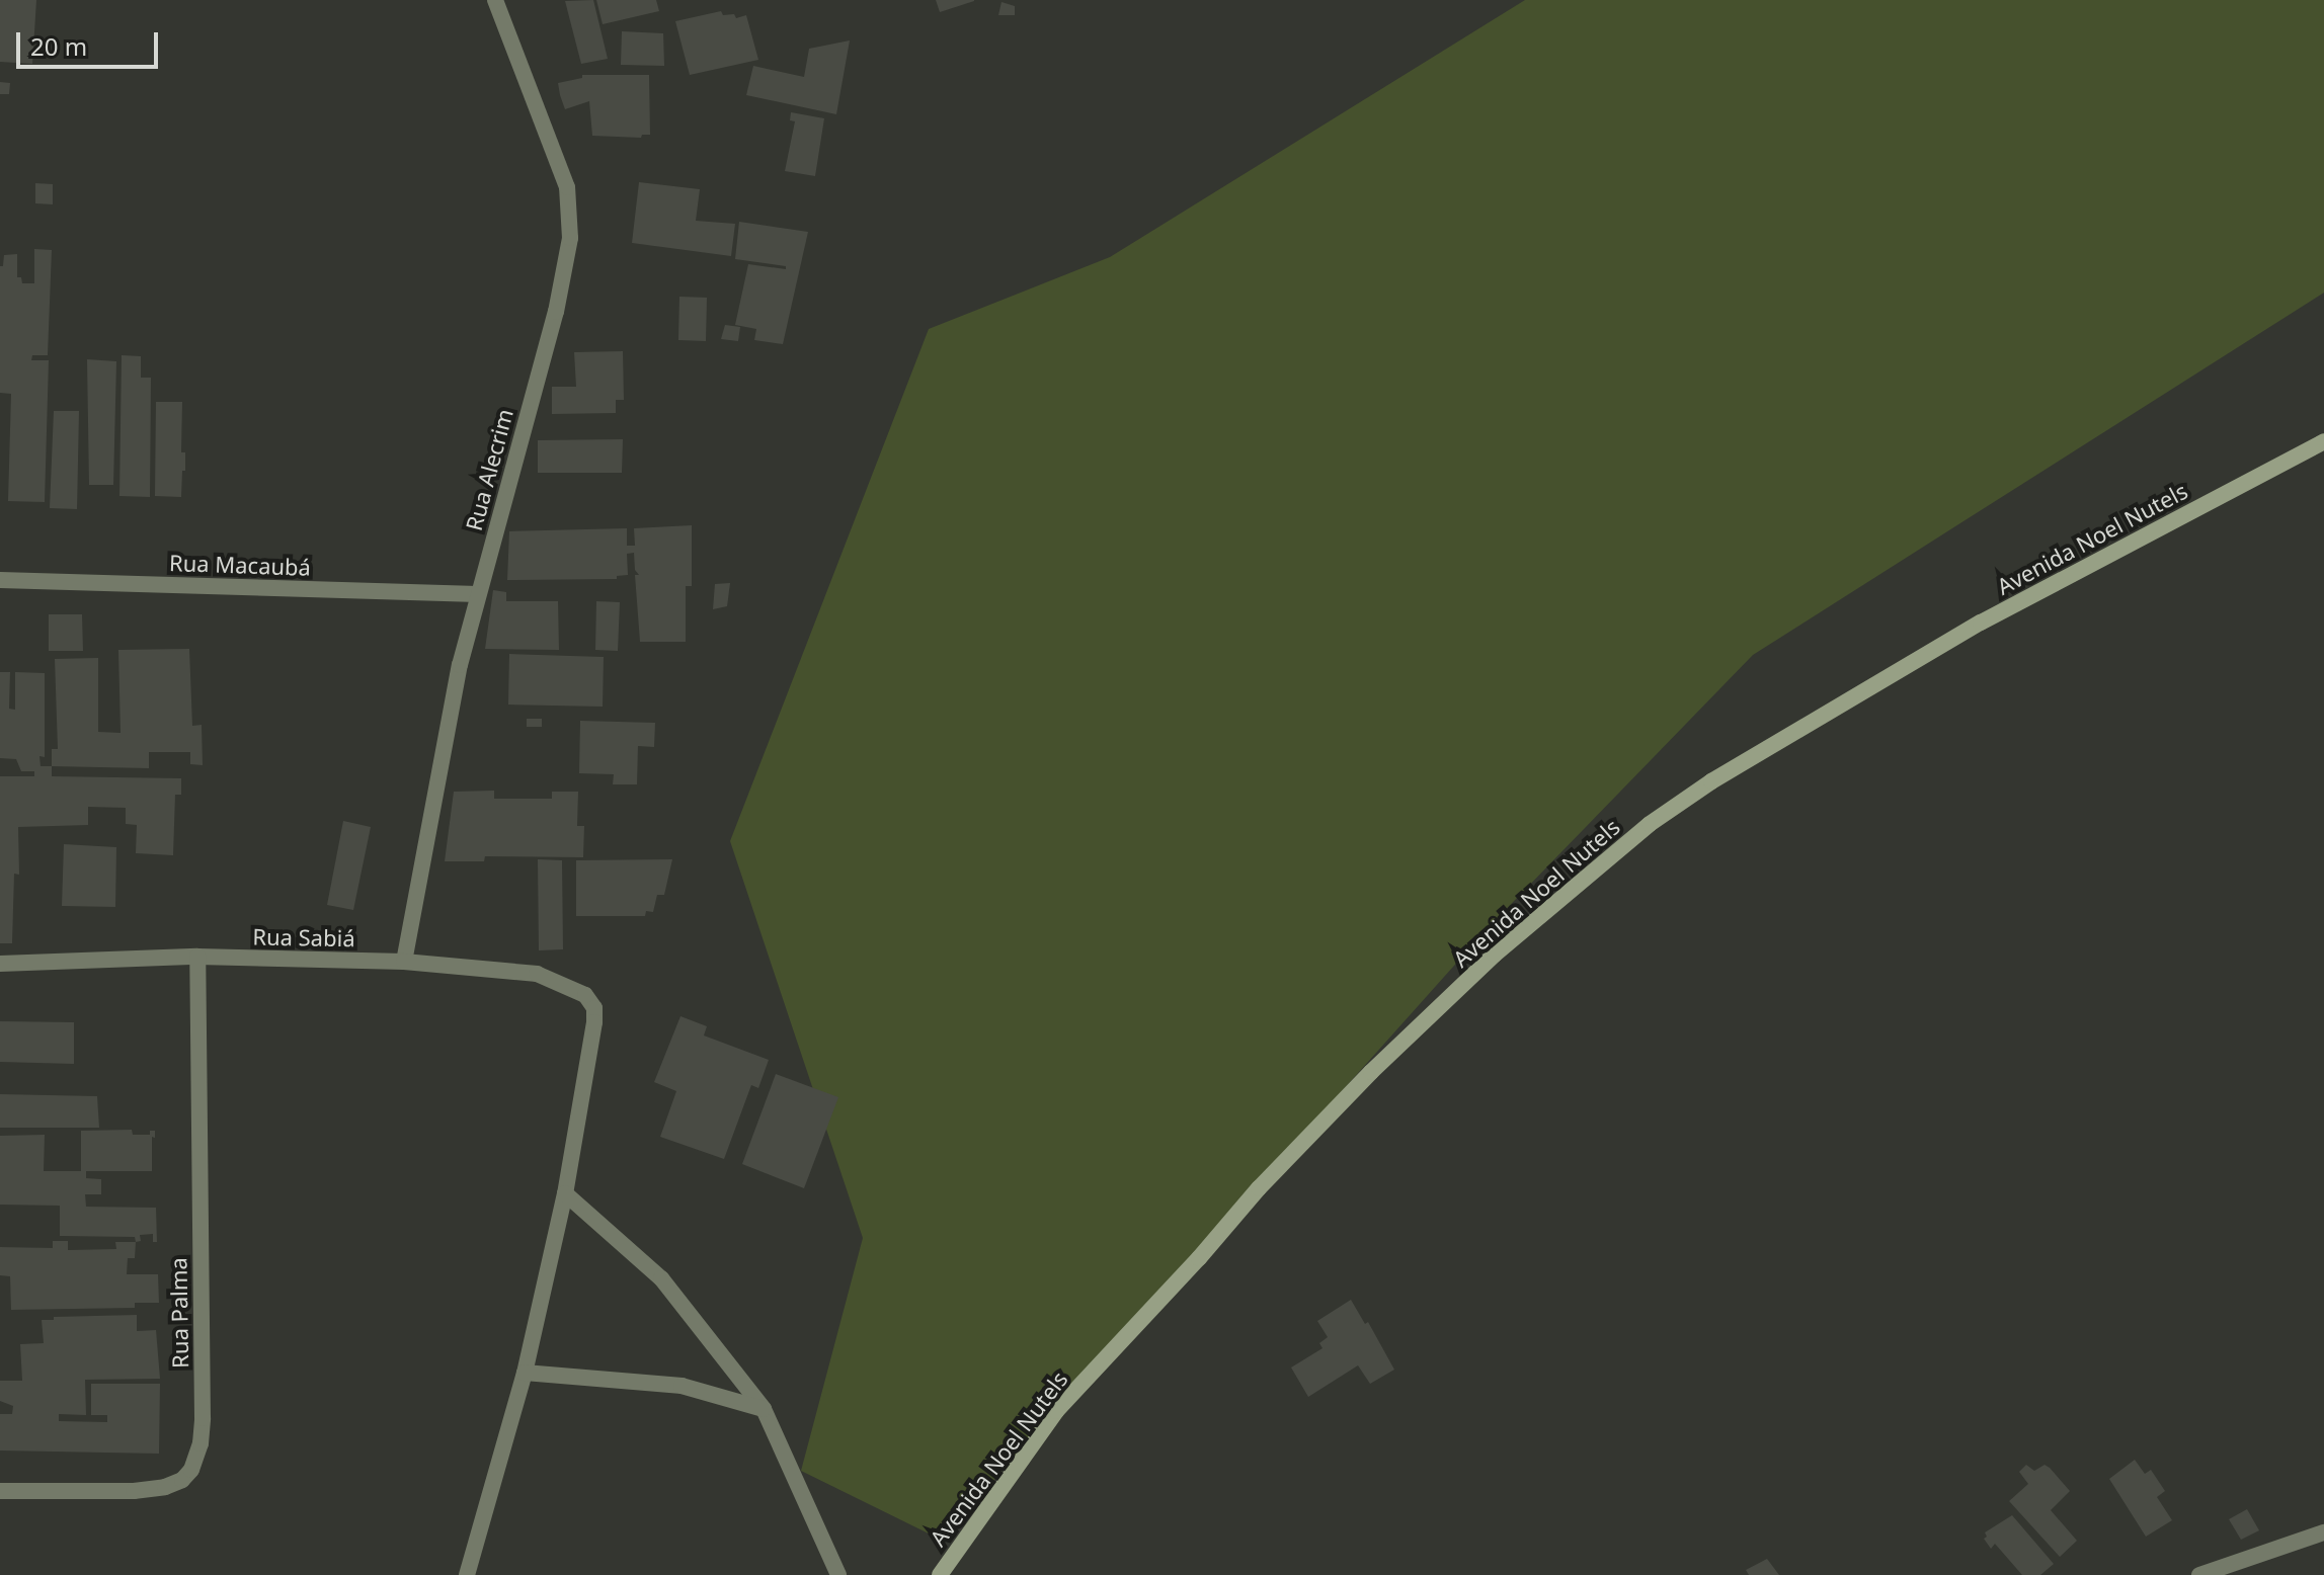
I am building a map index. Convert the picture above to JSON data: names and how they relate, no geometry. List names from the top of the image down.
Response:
{
  "streets": {
    "street": [
      "Rua Alecrim",
      "Avenida Noel Nutels",
      "Rua Macaubá",
      "Rua Sabiá",
      "Rua Palma"
    ]
  },
  "crossings": [
    ["Rua Alecrim", "Rua Macaubá"],
    ["Rua Alecrim", "Rua Sabiá"],
    ["Rua Sabiá", "Rua Palma"]
  ],
  "scale_bar": "20 m"
}
